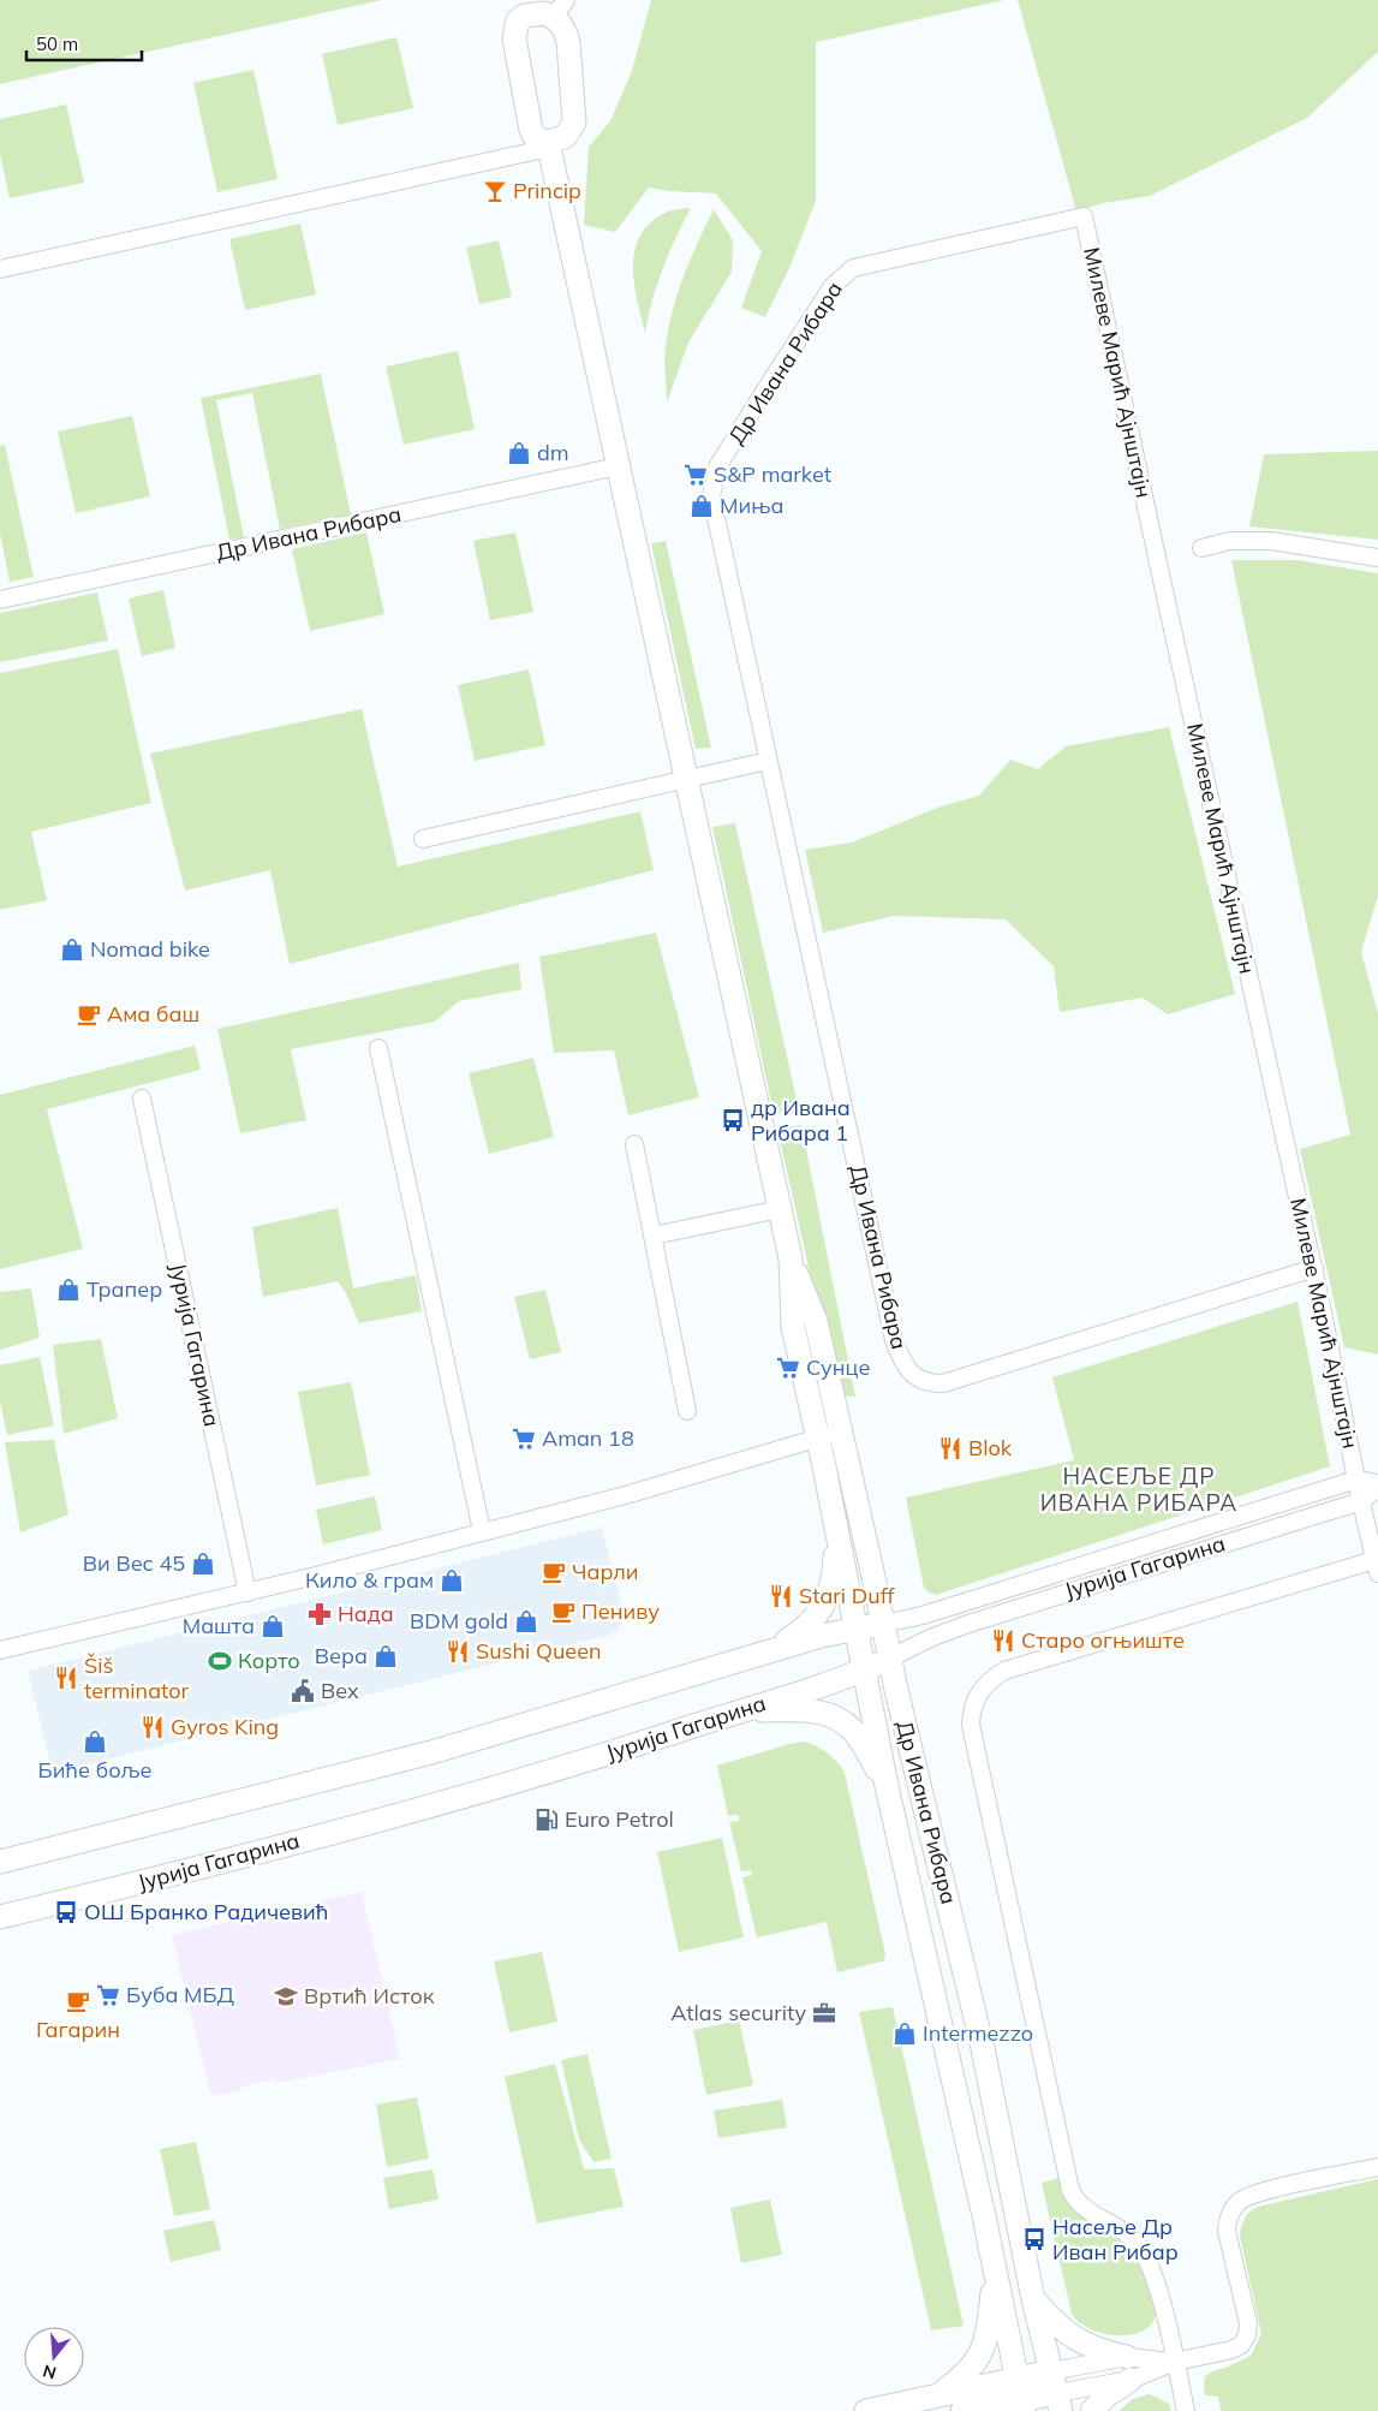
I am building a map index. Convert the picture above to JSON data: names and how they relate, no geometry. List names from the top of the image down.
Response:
{
  "streets": {
    "main road": ["Др Ивана Рибара", "Јурија Гагарина"],
    "street": ["Милеве Марић Ајнштајн"]
  },
  "crossings": [
    ["Др Ивана Рибара", "Милеве Марић Ајнштајн"],
    ["Др Ивана Рибара", "Јурија Гагарина"],
    ["Милеве Марић Ајнштајн", "Јурија Гагарина"]
  ],
  "districts": ["НАСЕЉЕ ДР ИВАНА РИБАРА"],
  "places": {
    "bar": ["Princip"],
    "shop": [
      "dm",
      "Миња",
      "Nomad bike",
      "Трапер",
      "Ви Вес 45",
      "Кило & грам",
      "BDM gold",
      "Машта",
      "Вера",
      "Биће боље",
      "Intermezzo"
    ],
    "supermarket": [
      "S&P market",
      "Сунце",
      "Aman 18",
      "Буба МБД"
    ],
    "cafe": [
      "Ама баш",
      "Чарли",
      "Пениву",
      "Гагарин"
    ],
    "bus stop": ["др Ивана Рибара 1", "ОШ Бранко Радичевић", "Насеље Др Иван Рибар"],
    "restaurant": [
      "Blok",
      "Stari Duff",
      "Старо огњиште",
      "Sushi Queen",
      "Šiš terminator",
      "Gyros King"
    ],
    "pharmacy": ["Нада"],
    "sports": ["Корто"],
    "public building": ["Bex"],
    "fuel station": ["Euro Petrol"],
    "school or university": ["Вртић Исток"],
    "office": ["Atlas security"]
  },
  "scale_bar": "50 m",
  "north": "bottom"
}
